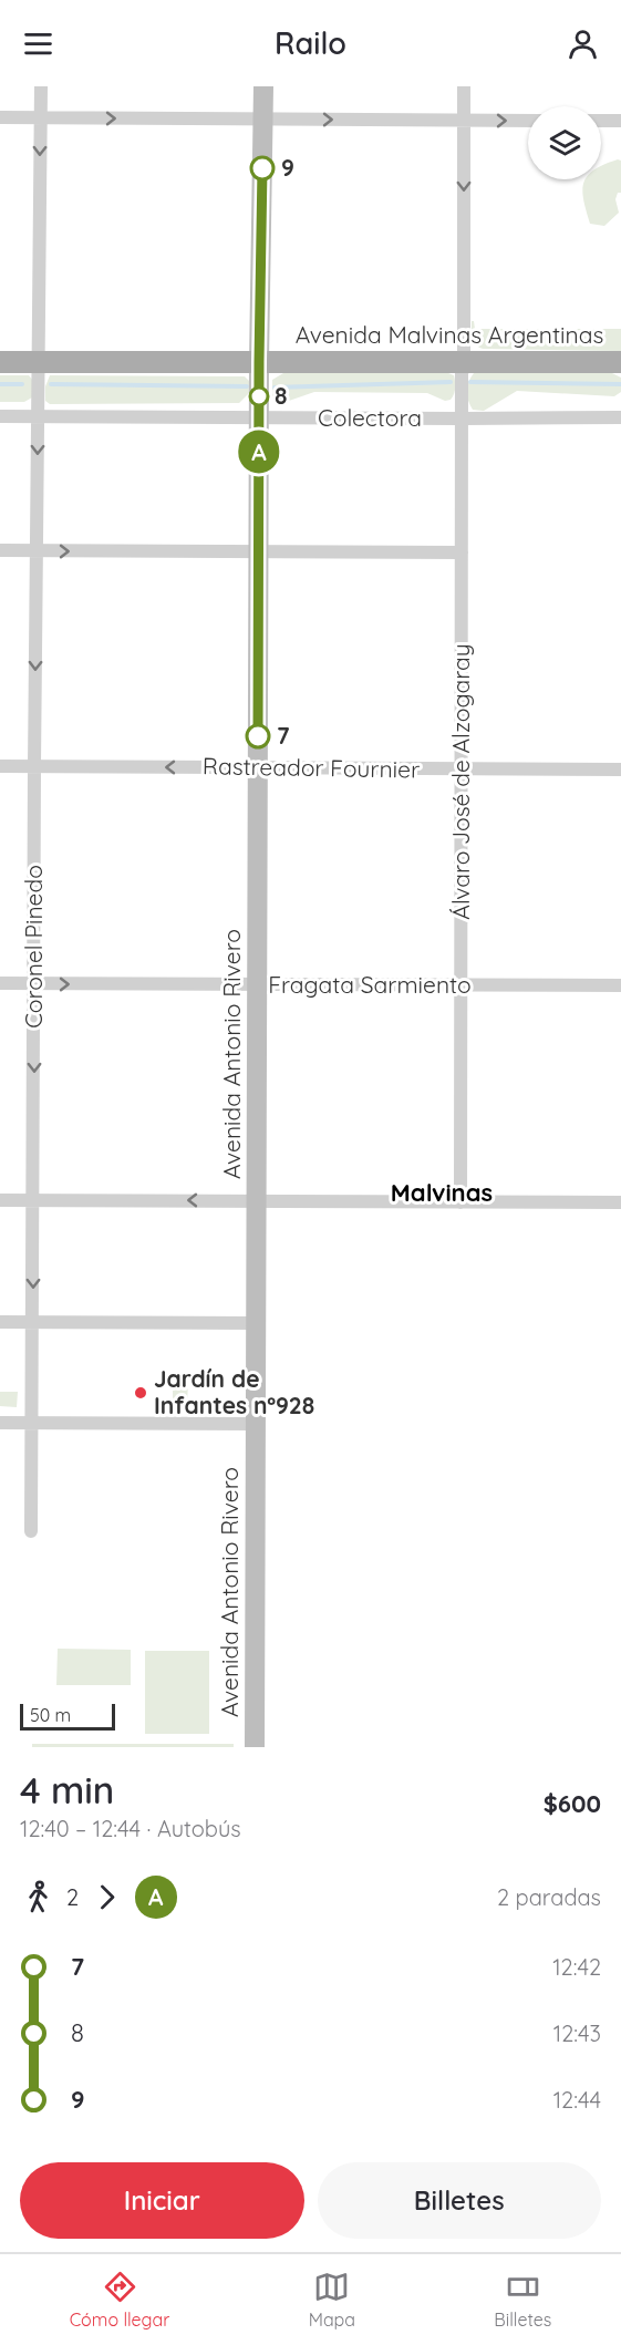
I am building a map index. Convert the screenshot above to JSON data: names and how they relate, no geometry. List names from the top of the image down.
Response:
{
  "streets": {
    "main road": ["Avenida Malvinas Argentinas", "Avenida Antonio Rivero"],
    "street": [
      "Colectora",
      "Rastreador Fournier",
      "Álvaro José de Alzogaray",
      "Coronel Pinedo",
      "Fragata Sarmiento"
    ]
  },
  "crossings": [
    ["Avenida Malvinas Argentinas", "Álvaro José de Alzogaray"],
    ["Avenida Malvinas Argentinas", "Coronel Pinedo"],
    ["Avenida Malvinas Argentinas", "Avenida Antonio Rivero"],
    ["Colectora", "Álvaro José de Alzogaray"],
    ["Colectora", "Coronel Pinedo"],
    ["Colectora", "Avenida Antonio Rivero"],
    ["Rastreador Fournier", "Álvaro José de Alzogaray"],
    ["Rastreador Fournier", "Coronel Pinedo"],
    ["Rastreador Fournier", "Avenida Antonio Rivero"],
    ["Álvaro José de Alzogaray", "Fragata Sarmiento"],
    ["Coronel Pinedo", "Fragata Sarmiento"],
    ["Fragata Sarmiento", "Avenida Antonio Rivero"]
  ],
  "one_way": ["Rastreador Fournier", "Coronel Pinedo", "Fragata Sarmiento"],
  "districts": ["Malvinas"],
  "places": [
    "9",
    "8",
    "7",
    "Jardín de Infantes nº928"
  ],
  "lines": ["bus line A"],
  "scale_bar": "50 m",
  "page": {
    "header": "Railo",
    "on_map": "A",
    "scale": "50 m",
    "heading": ["4 min", "12:40 – 12:44 · Autobús", "$600"],
    "legs": ["2", "A", "2 paradas"],
    "list": [
      {
        "name": "7",
        "value": "12:42"
      },
      {
        "name": "8",
        "value": "12:43"
      },
      {
        "name": "9",
        "value": "12:44"
      }
    ],
    "buttons": ["Iniciar", "Billetes"],
    "tabs": ["Cómo llegar", "Mapa", "Billetes"]
  }
}
